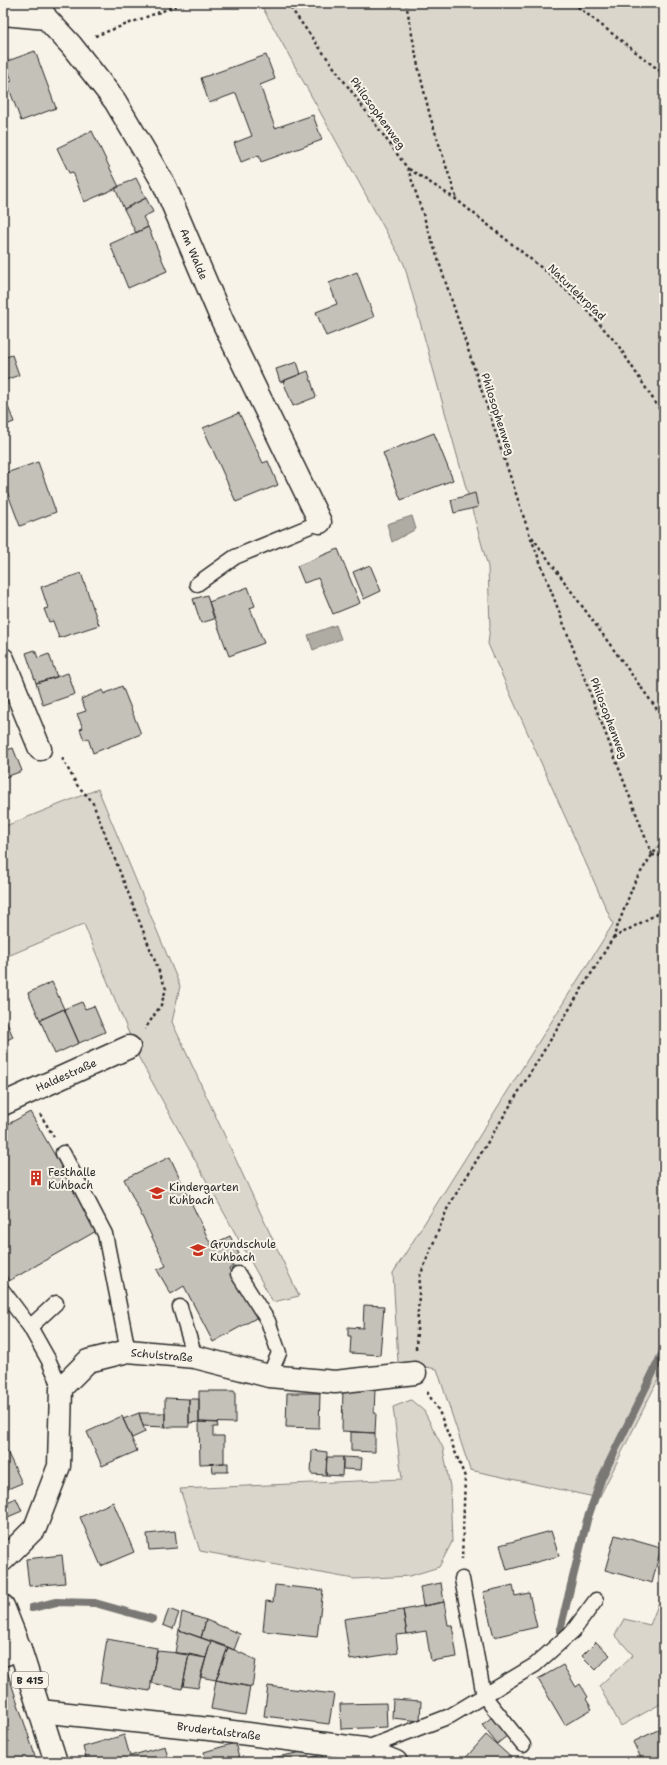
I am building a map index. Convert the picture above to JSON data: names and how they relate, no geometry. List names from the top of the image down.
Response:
{
  "streets": {
    "street": [
      "Am Walde",
      "Haldestraße",
      "Schulstraße",
      "B 415",
      "Brudertalstraße"
    ],
    "path": ["Philosophenweg", "Naturlehrpfad"]
  },
  "crossings": [
    ["Philosophenweg", "Naturlehrpfad"],
    ["B 415", "Brudertalstraße"]
  ],
  "places": {
    "building": ["Festhalle Kuhbach"],
    "school or university": ["Kindergarten Kuhbach", "Grundschule Kuhbach"]
  }
}
